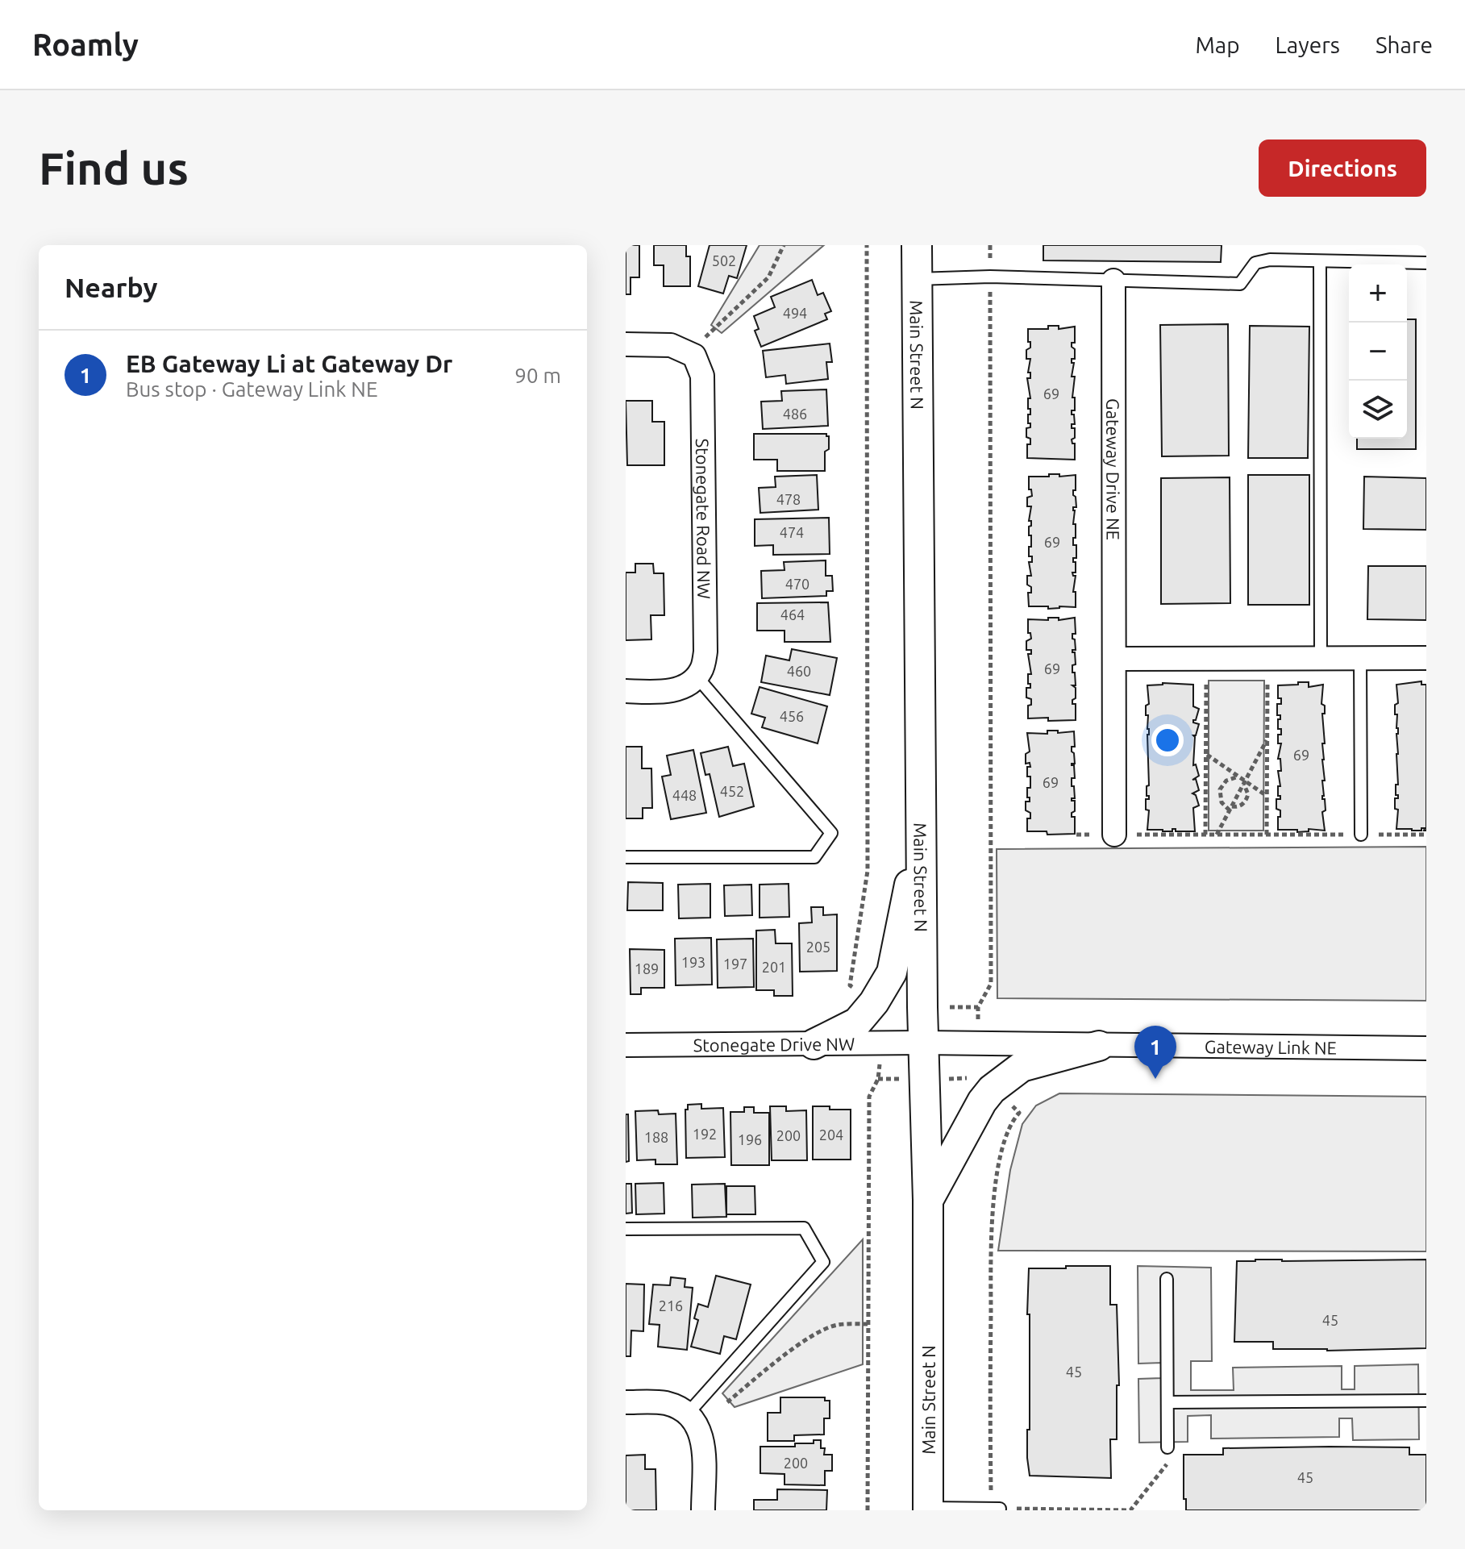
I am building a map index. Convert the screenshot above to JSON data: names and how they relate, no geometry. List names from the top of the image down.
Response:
{
  "streets": {
    "street": [
      "Main Street N",
      "Gateway Drive NE",
      "Stonegate Road NW",
      "Stonegate Drive NW",
      "Gateway Link NE"
    ]
  },
  "crossings": [
    ["Main Street N", "Stonegate Drive NW"],
    ["Main Street N", "Gateway Link NE"],
    ["Stonegate Drive NW", "Gateway Link NE"]
  ],
  "house_numbers": [
    "502",
    "494",
    "69",
    "486",
    "478",
    "474",
    "69",
    "470",
    "464",
    "69",
    "460",
    "456",
    "69",
    "69",
    "452",
    "448",
    "205",
    "193",
    "197",
    "201",
    "189",
    "192",
    "204",
    "200",
    "188",
    "196",
    "216",
    "45",
    "45",
    "200",
    "45"
  ],
  "page": {
    "header": "Roamly",
    "nav": ["Map", "Layers", "Share"],
    "buttons": "Directions",
    "title": "Find us",
    "heading": "Nearby",
    "map_buttons": ["+", "−"],
    "list": [
      {
        "mark": "1",
        "name": "EB Gateway Li at Gateway Dr",
        "note": "Bus stop · Gateway Link NE",
        "value": "90 m"
      }
    ],
    "pins": "1"
  }
}
